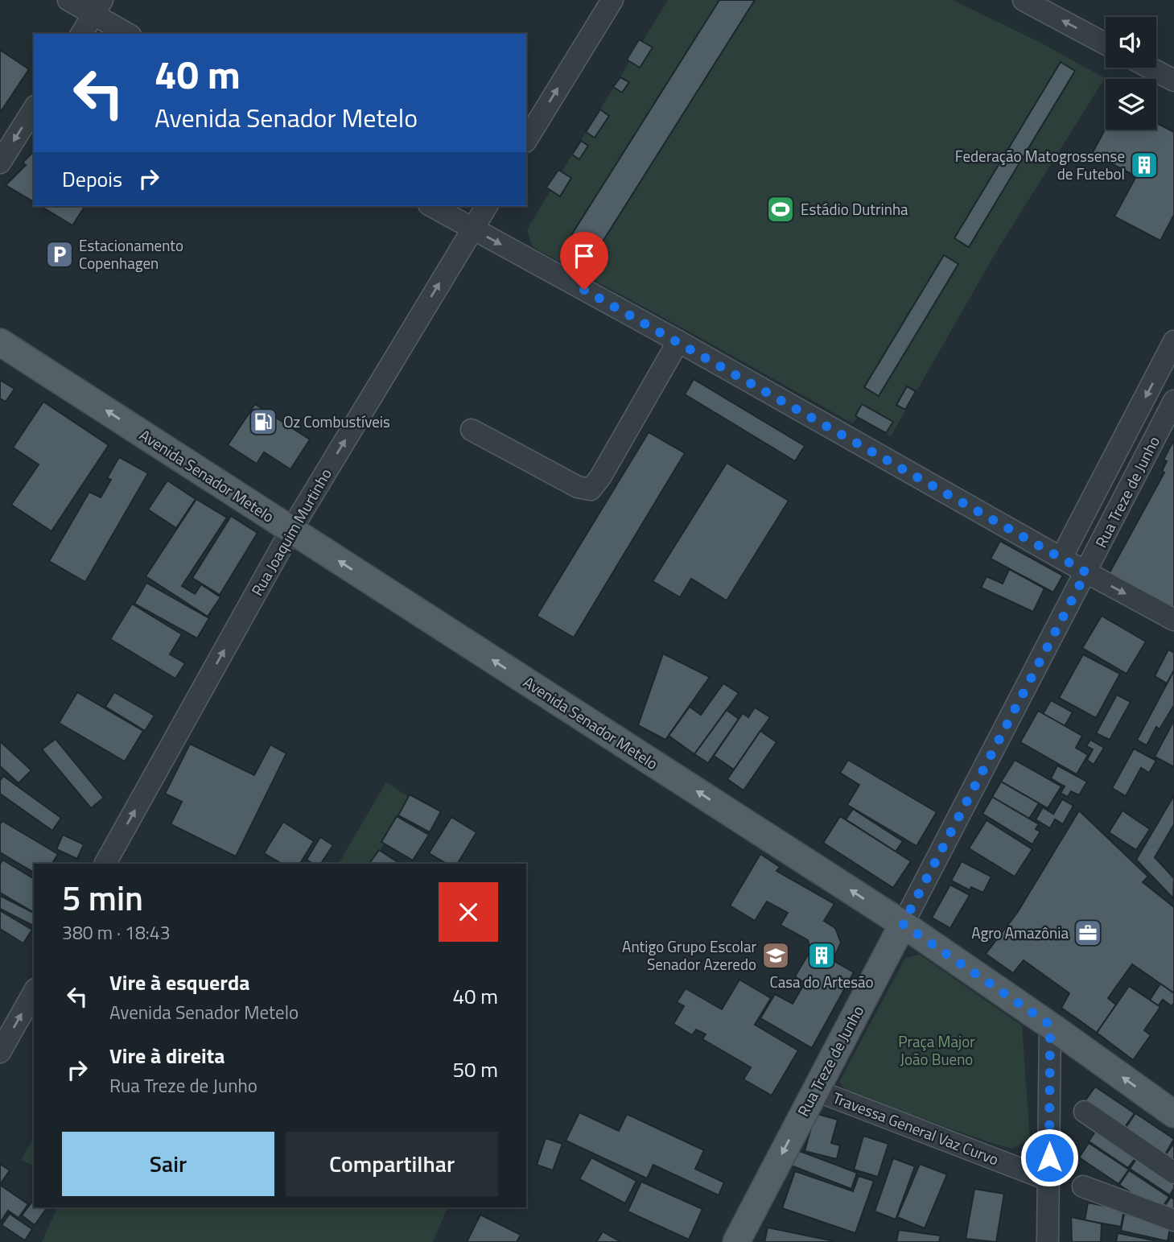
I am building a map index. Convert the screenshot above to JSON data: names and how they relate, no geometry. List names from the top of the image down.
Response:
{
  "streets": {
    "main road": ["Avenida Senador Metelo", "Rua Treze de Junho"],
    "street": ["Rua Joaquim Murtinho", "Travessa General Vaz Curvo"]
  },
  "crossings": [
    ["Avenida Senador Metelo", "Rua Treze de Junho"],
    ["Avenida Senador Metelo", "Rua Joaquim Murtinho"],
    ["Rua Treze de Junho", "Travessa General Vaz Curvo"]
  ],
  "one_way": ["Avenida Senador Metelo", "Rua Joaquim Murtinho"],
  "parks": ["Praça Major João Bueno"],
  "places": {
    "building": ["Federação Matogrossense de Futebol", "Casa do Artesão"],
    "sports": ["Estádio Dutrinha"],
    "parking": ["Estacionamento Copenhagen"],
    "fuel station": ["Oz Combustíveis"],
    "office": ["Agro Amazônia"],
    "school or university": ["Antigo Grupo Escolar Senador Azeredo"]
  },
  "page": {
    "turn": ["40 m", "Avenida Senador Metelo"],
    "then": "Depois",
    "heading": ["5 min", "380 m · 18:43"],
    "list": [
      {
        "name": "Vire à esquerda",
        "note": "Avenida Senador Metelo",
        "value": "40 m"
      },
      {
        "name": "Vire à direita",
        "note": "Rua Treze de Junho",
        "value": "50 m"
      }
    ],
    "buttons": ["Sair", "Compartilhar"]
  }
}
